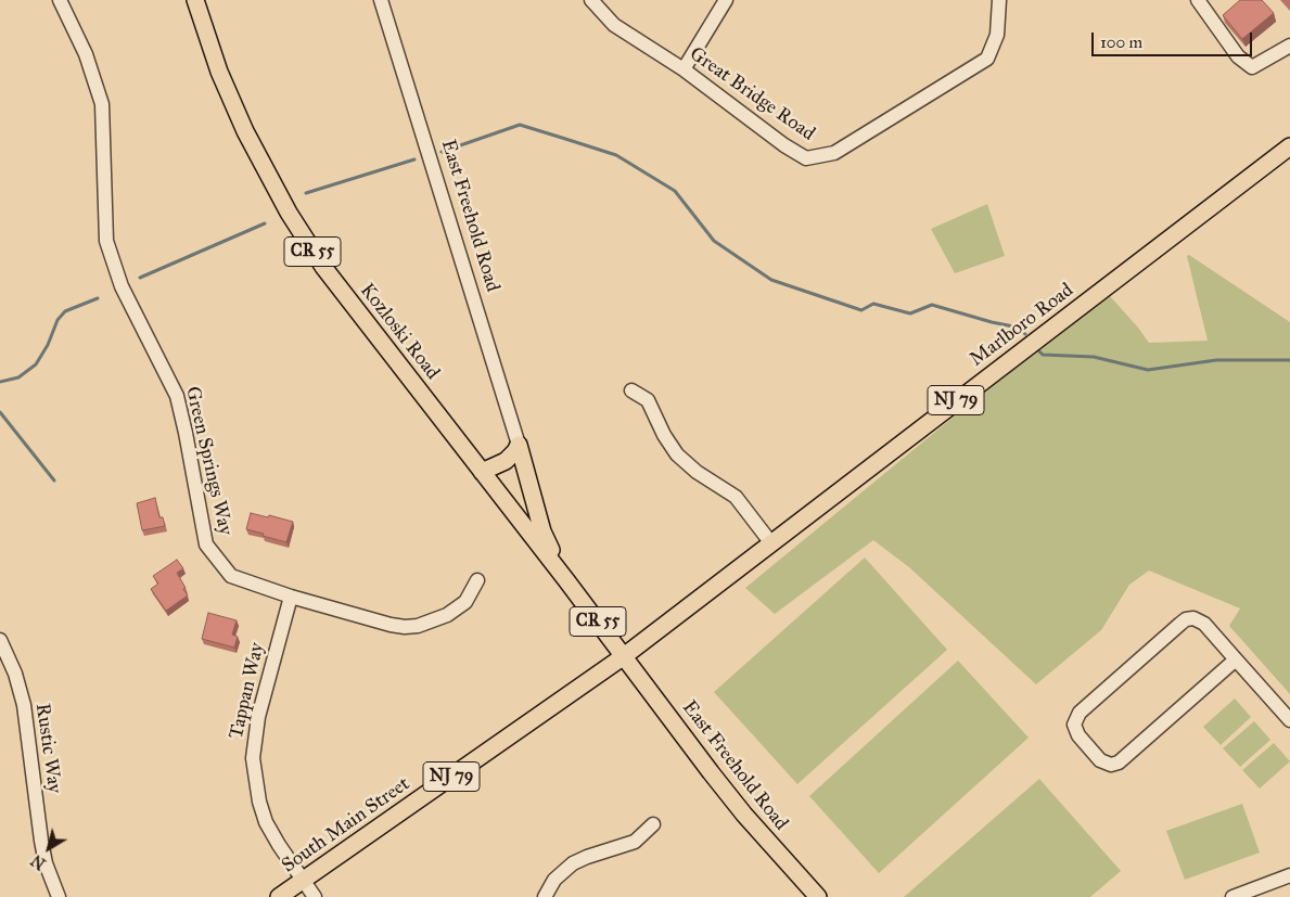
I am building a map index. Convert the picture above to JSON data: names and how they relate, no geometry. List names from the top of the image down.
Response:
{
  "streets": {
    "main road": [
      "East Freehold Road",
      "CR 55",
      "Marlboro Road",
      "Kozloski Road",
      "NJ 79",
      "South Main Street"
    ],
    "street": [
      "Great Bridge Road",
      "Green Springs Way",
      "Tappan Way",
      "Rustic Way"
    ]
  },
  "crossings": [
    ["East Freehold Road", "Marlboro Road"],
    ["East Freehold Road", "Kozloski Road"],
    ["East Freehold Road", "South Main Street"],
    ["Marlboro Road", "Kozloski Road"],
    ["Marlboro Road", "South Main Street"],
    ["Kozloski Road", "South Main Street"],
    ["Green Springs Way", "Tappan Way"],
    ["Tappan Way", "South Main Street"]
  ],
  "scale_bar": "100 m",
  "north": "bottom left"
}
